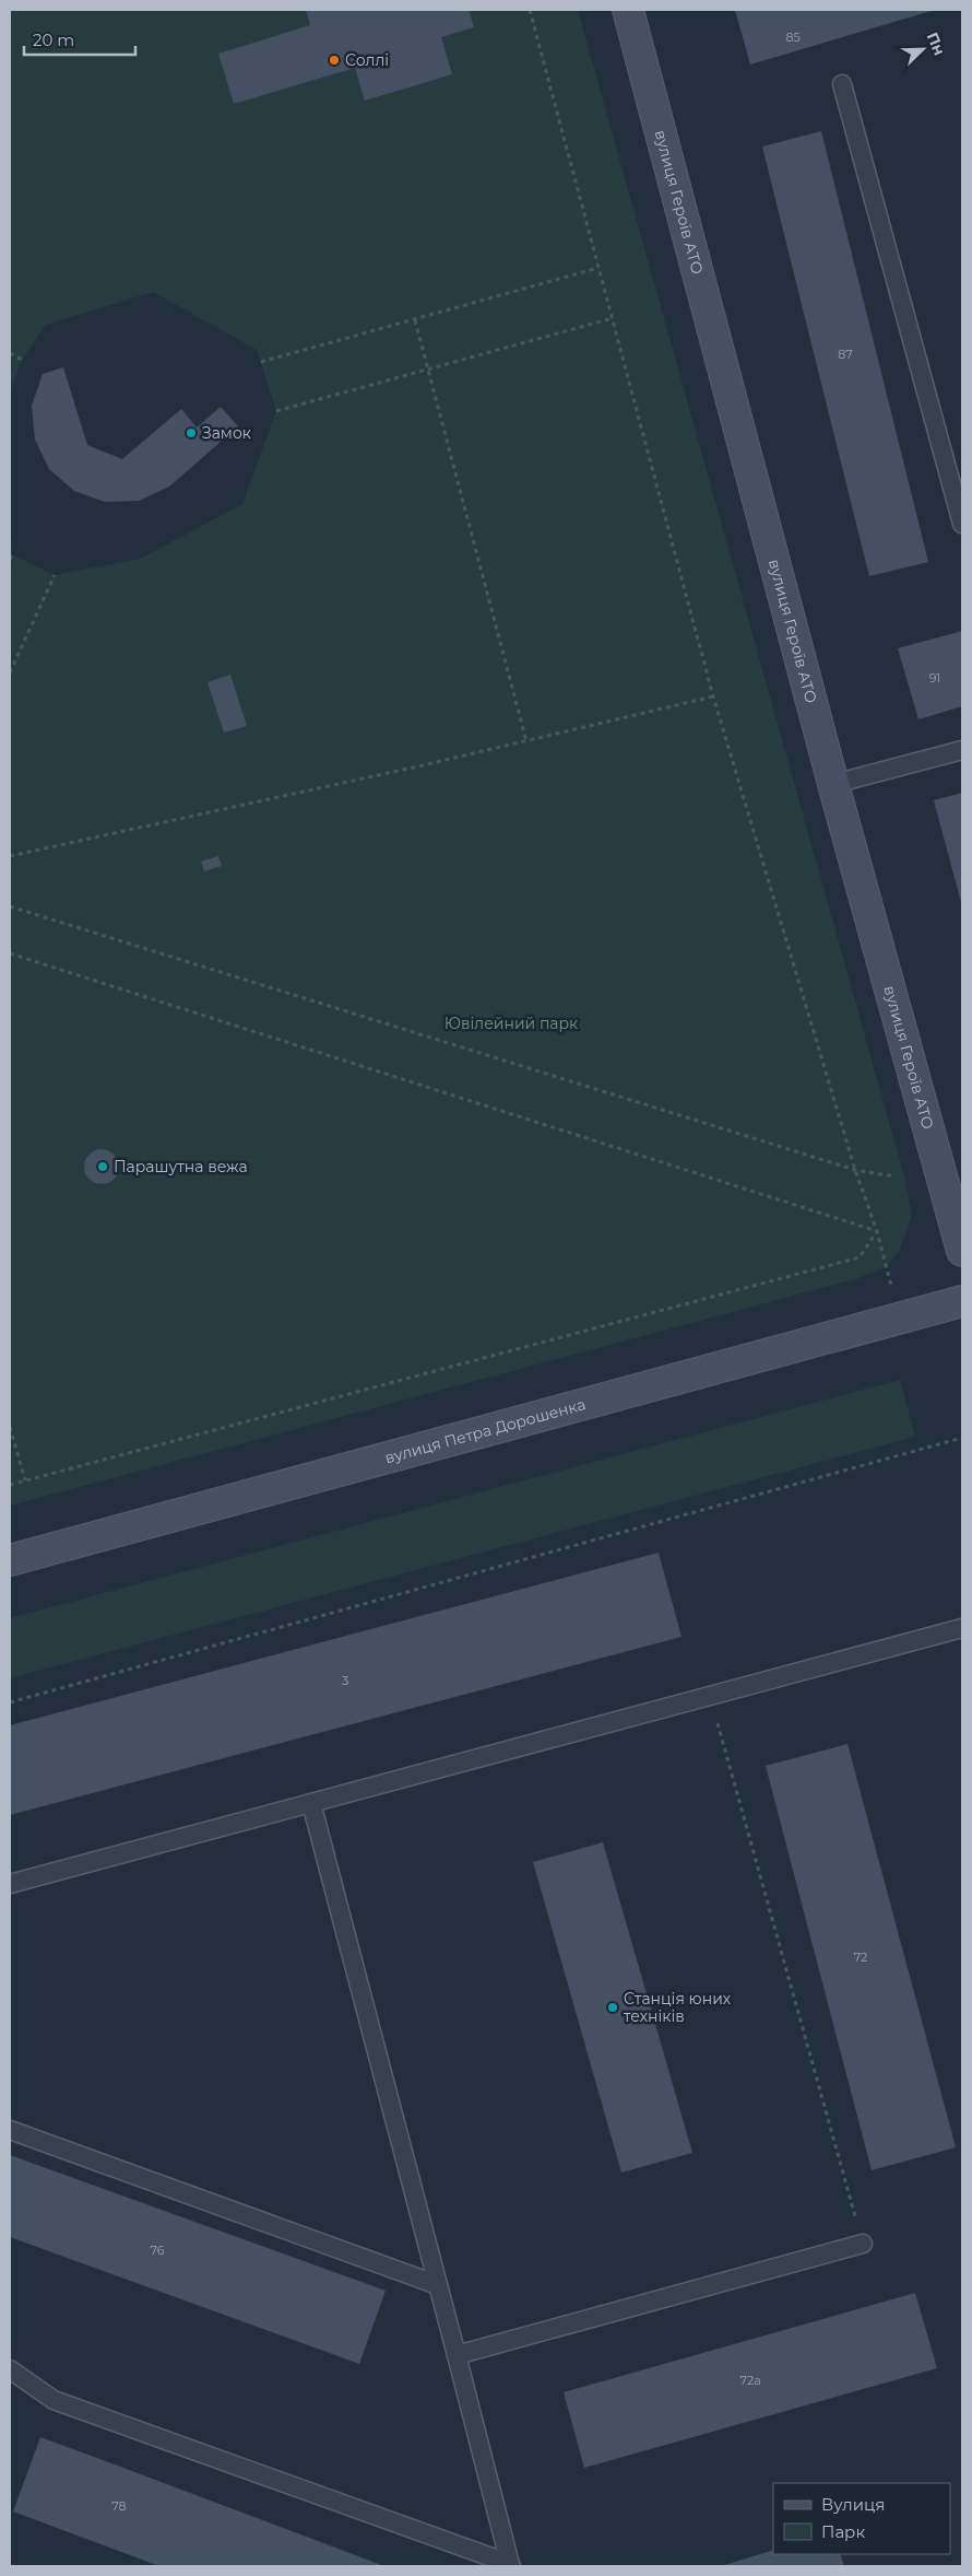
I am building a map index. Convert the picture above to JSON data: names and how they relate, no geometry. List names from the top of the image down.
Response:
{
  "streets": {
    "street": ["вулиця Героїв АТО", "вулиця Петра Дорошенка"]
  },
  "parks": ["Ювілейний парк"],
  "places": [
    "Соллі",
    "Замок",
    "Парашутна вежа",
    "Станція юних техніків"
  ],
  "house_numbers": [
    "85",
    "87",
    "91",
    "3",
    "72",
    "76",
    "72а",
    "78"
  ],
  "legend": ["Вулиця", "Парк"],
  "scale_bar": "20 m",
  "north": "top right"
}
